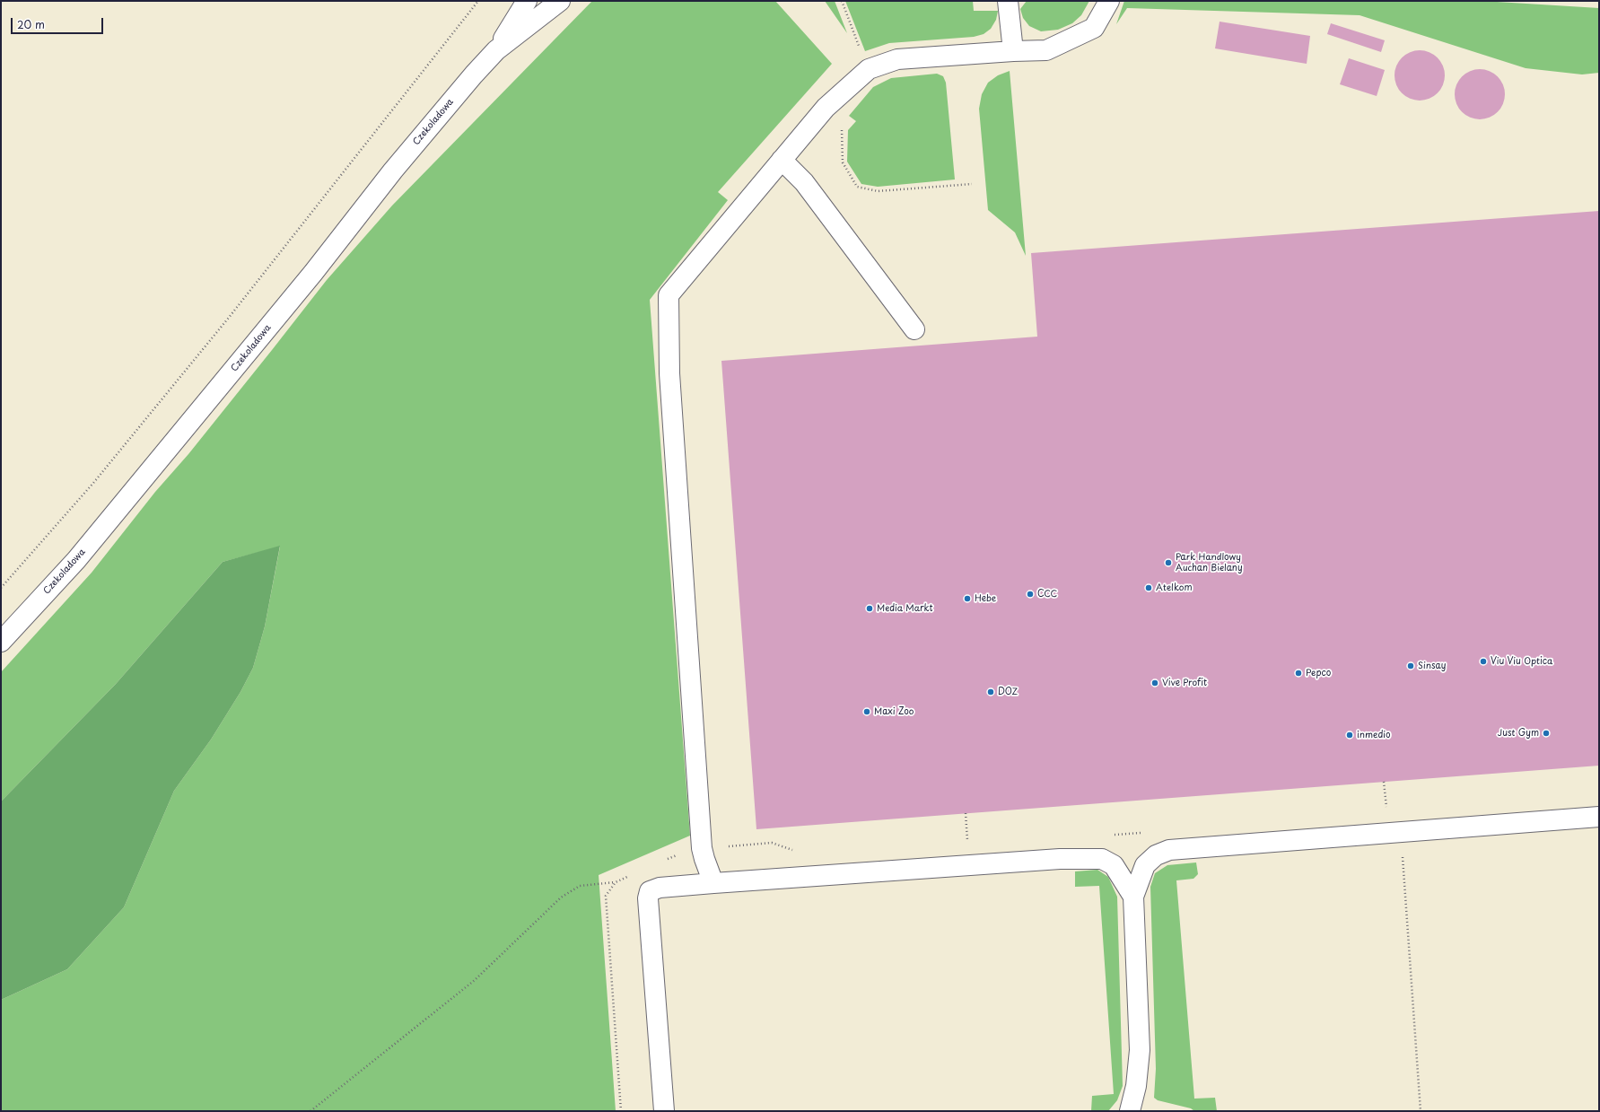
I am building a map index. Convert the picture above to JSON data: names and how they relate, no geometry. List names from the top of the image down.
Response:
{
  "streets": {
    "main road": ["Czekoladowa"]
  },
  "places": [
    "Park Handlowy Auchan Bielany",
    "Atelkom",
    "CCC",
    "Hebe",
    "Media Markt",
    "Viu Viu Optica",
    "Sinsay",
    "Pepco",
    "Vive Profit",
    "DOZ",
    "Maxi Zoo",
    "Just Gym",
    "inmedio"
  ],
  "scale_bar": "20 m"
}
